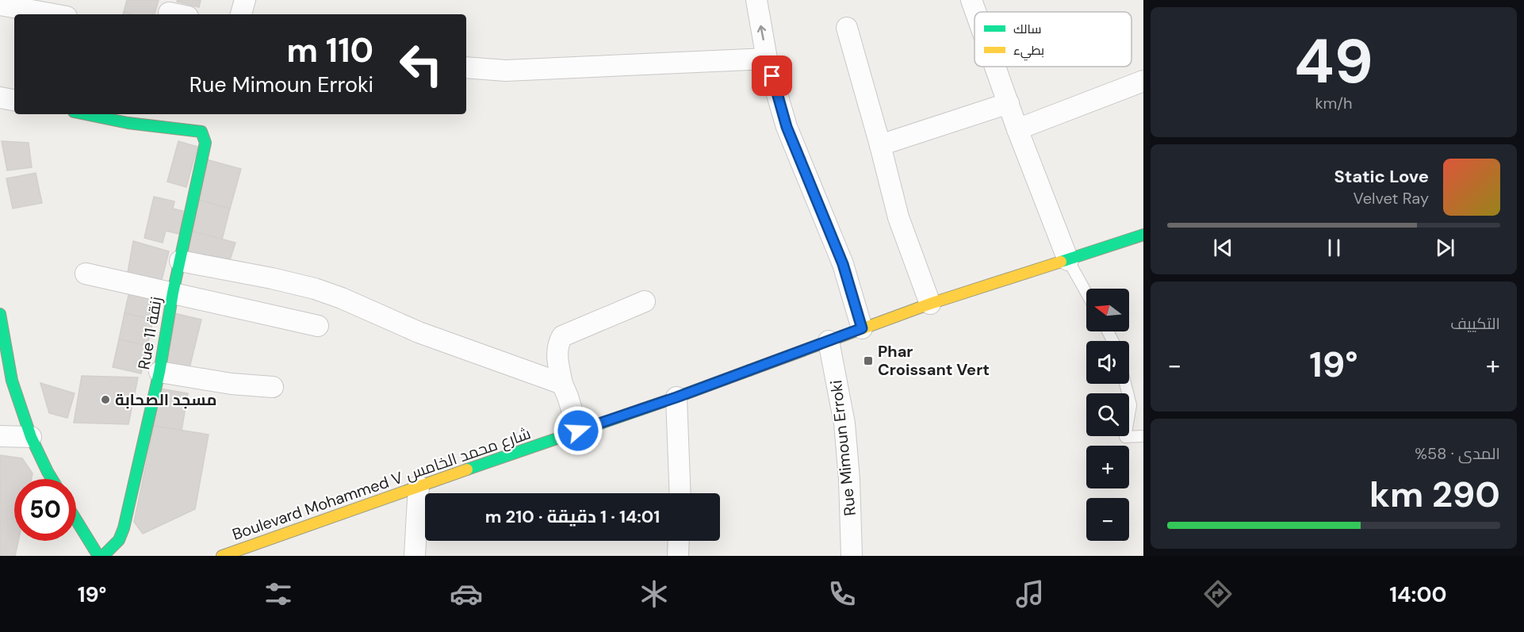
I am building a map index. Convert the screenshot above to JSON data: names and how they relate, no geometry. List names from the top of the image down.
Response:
{
  "streets": {
    "main road": ["Rue 11 زنقة", "Boulevard Mohammed V شارع محمد الخامس"],
    "street": ["Rue Mimoun Erroki"]
  },
  "crossings": [
    ["Rue Mimoun Erroki", "Boulevard Mohammed V شارع محمد الخامس"]
  ],
  "places": {
    "transit": ["Phar Croissant Vert"],
    "other": ["مسجد الصحابة"]
  },
  "legend": ["سالك", "بطيء"],
  "north": "left",
  "page": {
    "tile": [
      ["49", "km/h"],
      "التكييف",
      ["المدى · 58%", "290 km"]
    ],
    "turn": ["110 m", "Rue Mimoun Erroki"],
    "song": ["Static Love", "Velvet Ray"],
    "map_buttons": ["+", "−"],
    "heat": ["−", "19°", "+"],
    "limit": "50",
    "trip": "14:01 · 1 دقيقة · 210 m",
    "tabs": ["14:00", "19°"]
  }
}
